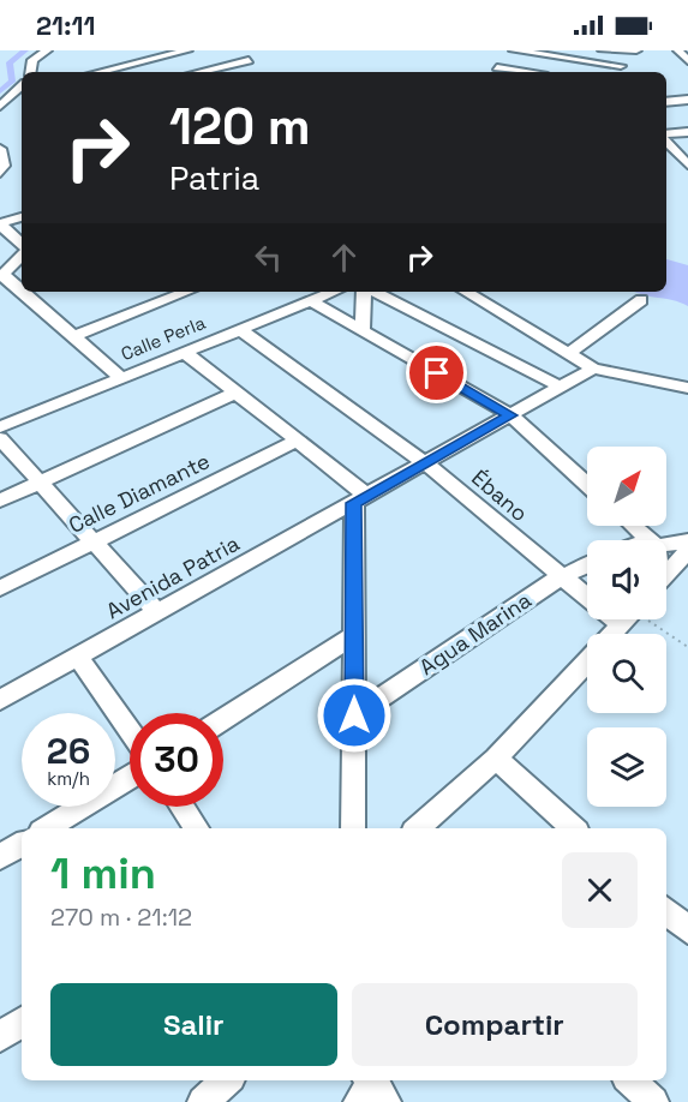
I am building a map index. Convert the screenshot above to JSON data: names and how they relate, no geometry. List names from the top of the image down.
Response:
{
  "streets": {
    "street": [
      "Calle Perla",
      "Calle Diamante",
      "Ébano",
      "Avenida Patria",
      "Agua Marina"
    ]
  },
  "crossings": [
    ["Calle Perla", "Ébano"],
    ["Ébano", "Avenida Patria"],
    ["Ébano", "Agua Marina"]
  ],
  "north": "top right",
  "page": {
    "status": "21:11",
    "turn": ["120 m", "Patria"],
    "speed": "26 km/h",
    "limit": "30",
    "heading": ["1 min", "270 m · 21:12"],
    "buttons": ["Salir", "Compartir"]
  }
}
